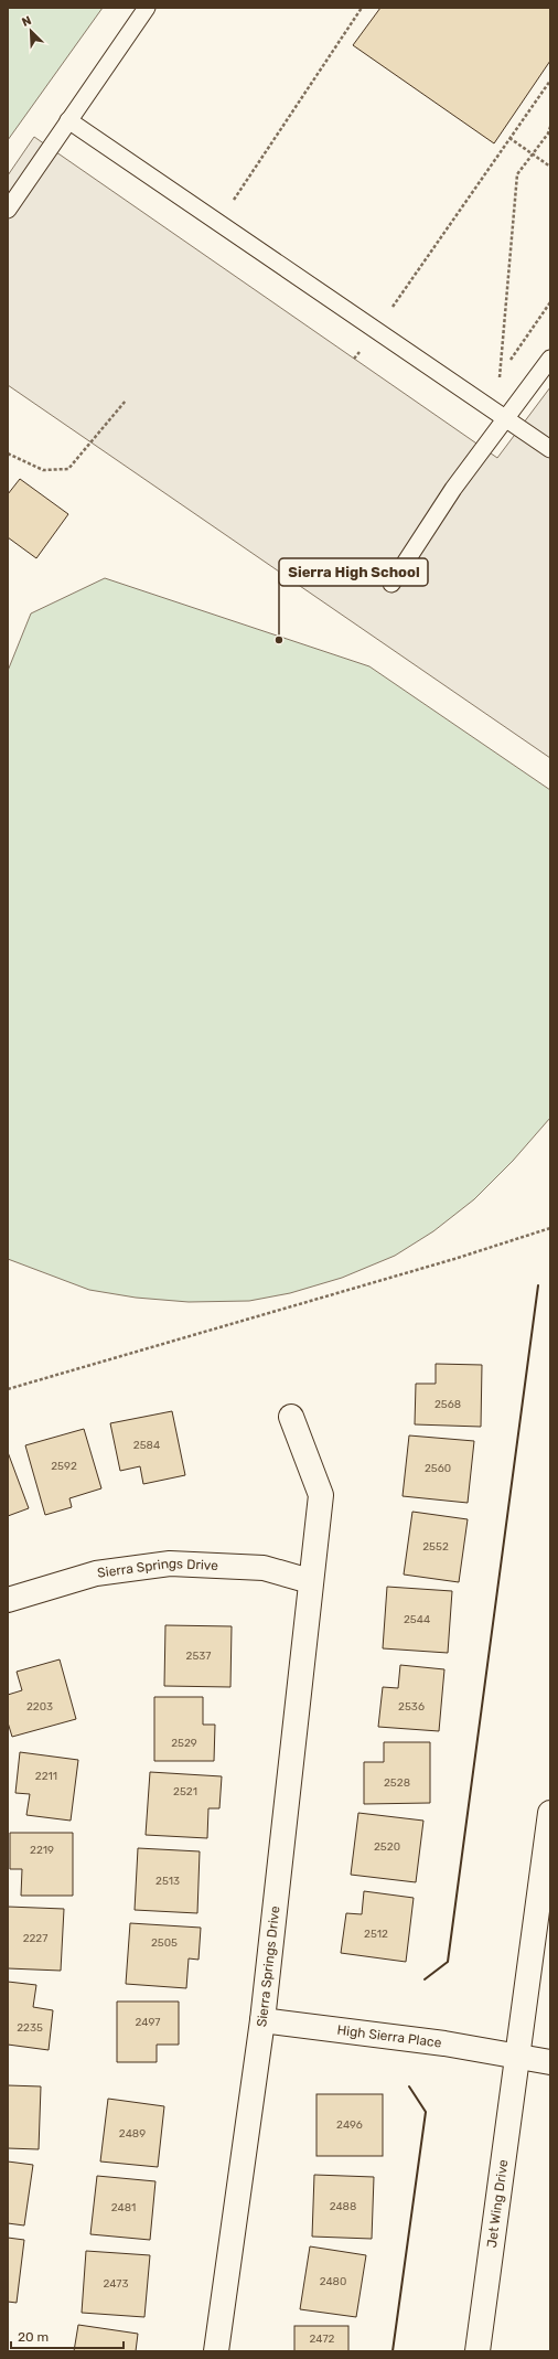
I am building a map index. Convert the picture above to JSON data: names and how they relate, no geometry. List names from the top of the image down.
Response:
{
  "streets": {
    "street": ["Sierra Springs Drive", "High Sierra Place", "Jet Wing Drive"]
  },
  "crossings": [
    ["Sierra Springs Drive", "High Sierra Place"],
    ["High Sierra Place", "Jet Wing Drive"]
  ],
  "places": ["Sierra High School"],
  "house_numbers": [
    "2568",
    "2584",
    "2592",
    "2560",
    "2552",
    "2544",
    "2537",
    "2203",
    "2536",
    "2529",
    "2211",
    "2528",
    "2521",
    "2520",
    "2219",
    "2513",
    "2512",
    "2227",
    "2505",
    "2497",
    "2235",
    "2496",
    "2489",
    "2488",
    "2481",
    "2480",
    "2473",
    "2472"
  ],
  "scale_bar": "20 m",
  "north": "top left"
}
